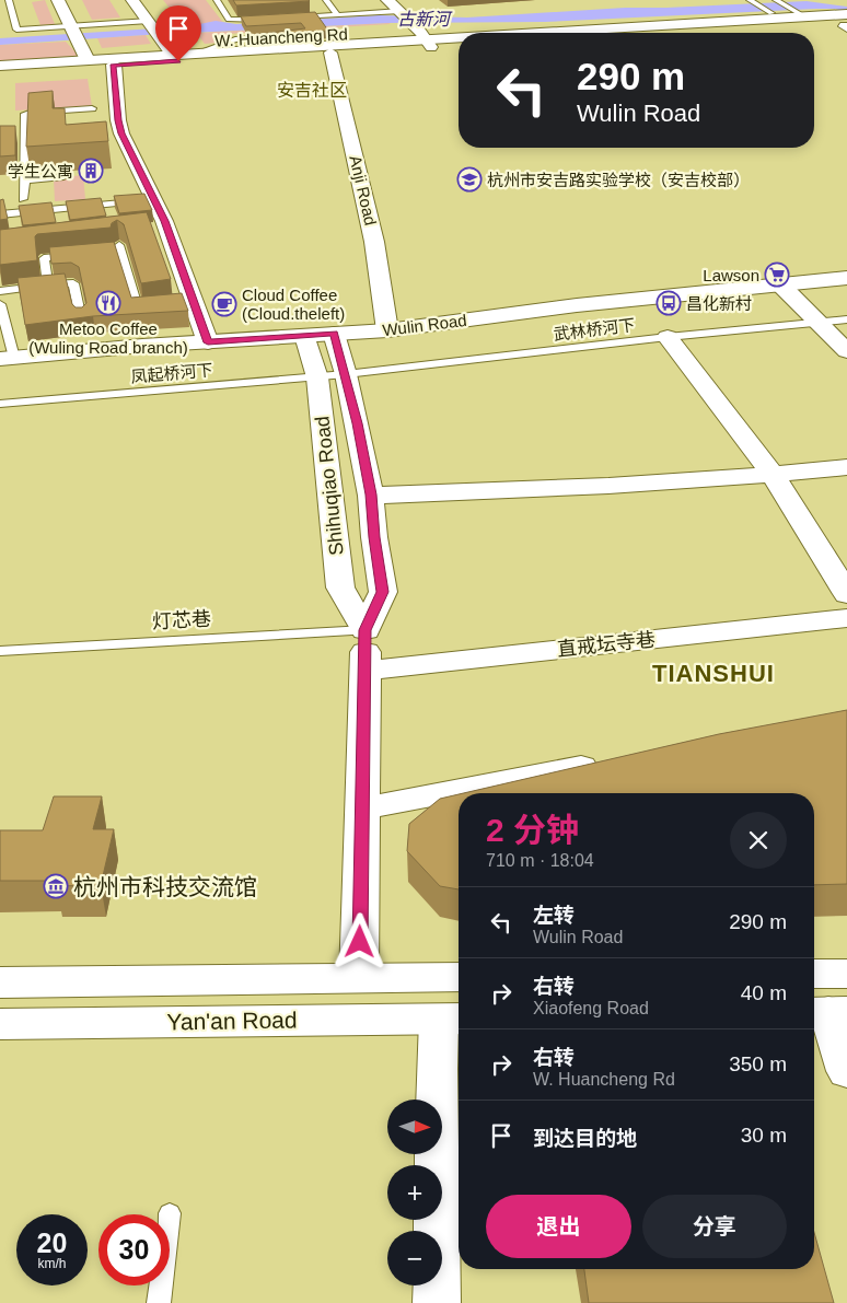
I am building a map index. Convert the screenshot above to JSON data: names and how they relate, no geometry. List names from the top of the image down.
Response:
{
  "streets": {
    "street": [
      "W. Huancheng Rd",
      "Anji Road",
      "Wulin Road",
      "Shihuqiao Road",
      "直戒坛寺巷",
      "Yan'an Road"
    ],
    "lane": ["武林桥河下", "凤起桥河下", "灯芯巷"]
  },
  "crossings": [
    ["W. Huancheng Rd", "Anji Road"],
    ["Anji Road", "Wulin Road"],
    ["Wulin Road", "Shihuqiao Road"],
    ["武林桥河下", "凤起桥河下"],
    ["武林桥河下", "Shihuqiao Road"],
    ["凤起桥河下", "Shihuqiao Road"],
    ["Shihuqiao Road", "灯芯巷"],
    ["Shihuqiao Road", "直戒坛寺巷"],
    ["Shihuqiao Road", "Yan'an Road"]
  ],
  "districts": ["安吉社区", "TIANSHUI"],
  "water": ["古新河"],
  "places": {
    "building": ["学生公寓"],
    "school or university": ["杭州市安吉路实验学校（安吉校部）"],
    "supermarket": ["Lawson"],
    "restaurant": ["Metoo Coffee (Wuling Road branch)"],
    "bus stop": ["昌化新村"],
    "cafe": ["Cloud Coffee (Cloud.theleft)"],
    "museum": ["杭州市科技交流馆"]
  },
  "north": "right",
  "page": {
    "turn": ["290 m", "Wulin Road"],
    "heading": ["2 分钟", "710 m · 18:04"],
    "list": [
      {
        "name": "左转",
        "note": "Wulin Road",
        "value": "290 m"
      },
      {
        "name": "右转",
        "note": "Xiaofeng Road",
        "value": "40 m"
      },
      {
        "name": "右转",
        "note": "W. Huancheng Rd",
        "value": "350 m"
      },
      {
        "name": "到达目的地",
        "value": "30 m"
      }
    ],
    "map_buttons": ["+", "−"],
    "buttons": ["退出", "分享"],
    "speed": "20 km/h",
    "limit": "30"
  }
}
